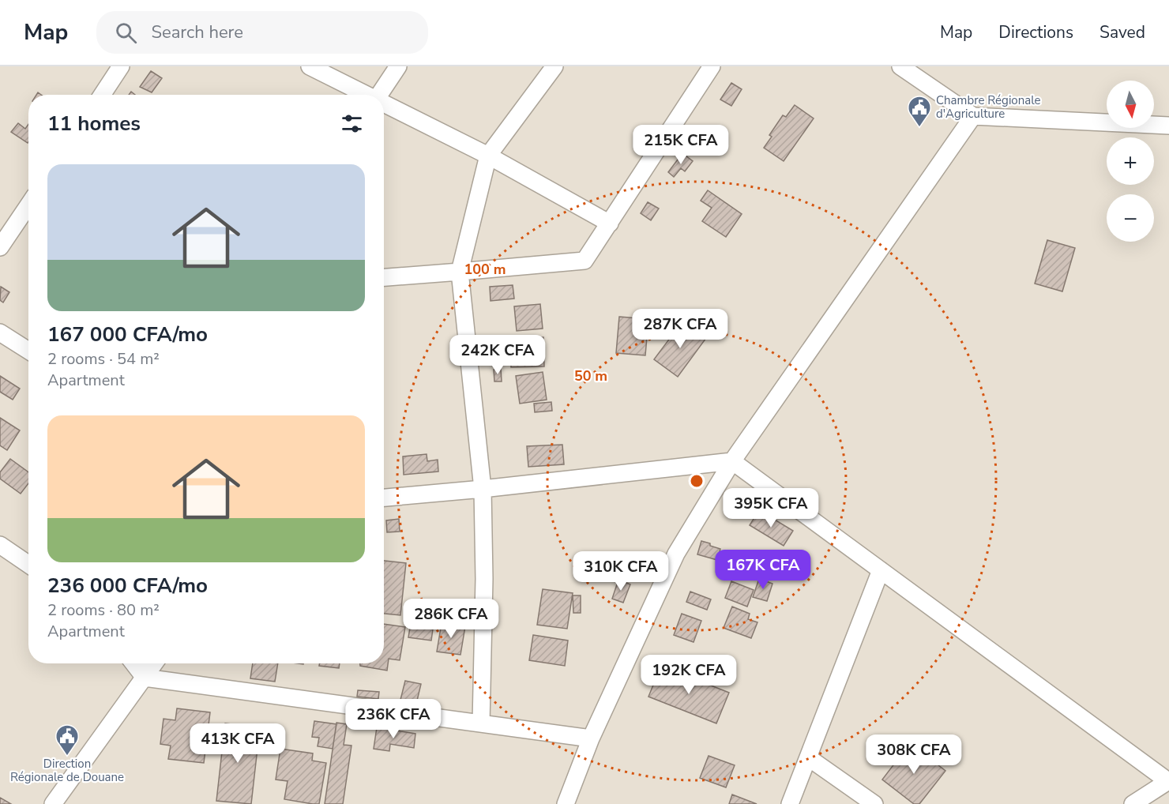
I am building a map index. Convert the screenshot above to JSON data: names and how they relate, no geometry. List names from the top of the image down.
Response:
{
  "places": {
    "public building": ["Chambre Régionale d'Agriculture", "Direction Régionale de Douane"]
  },
  "north": "bottom",
  "page": {
    "header": "Map",
    "search": "Search here",
    "nav": ["Map", "Directions", "Saved"],
    "map_buttons": ["+", "−"],
    "heading": "11 homes",
    "price": [
      "215K CFA",
      "287K CFA",
      "242K CFA",
      "395K CFA",
      "167K CFA",
      "310K CFA",
      "286K CFA",
      "192K CFA",
      "236K CFA",
      "413K CFA",
      "308K CFA"
    ],
    "list": [
      {
        "name": "167 000 CFA/mo",
        "note": "2 rooms · 54 m² · Apartment"
      },
      {
        "name": "236 000 CFA/mo",
        "note": "2 rooms · 80 m² · Apartment"
      }
    ]
  },
  "rings": ["100 m", "50 m"]
}
